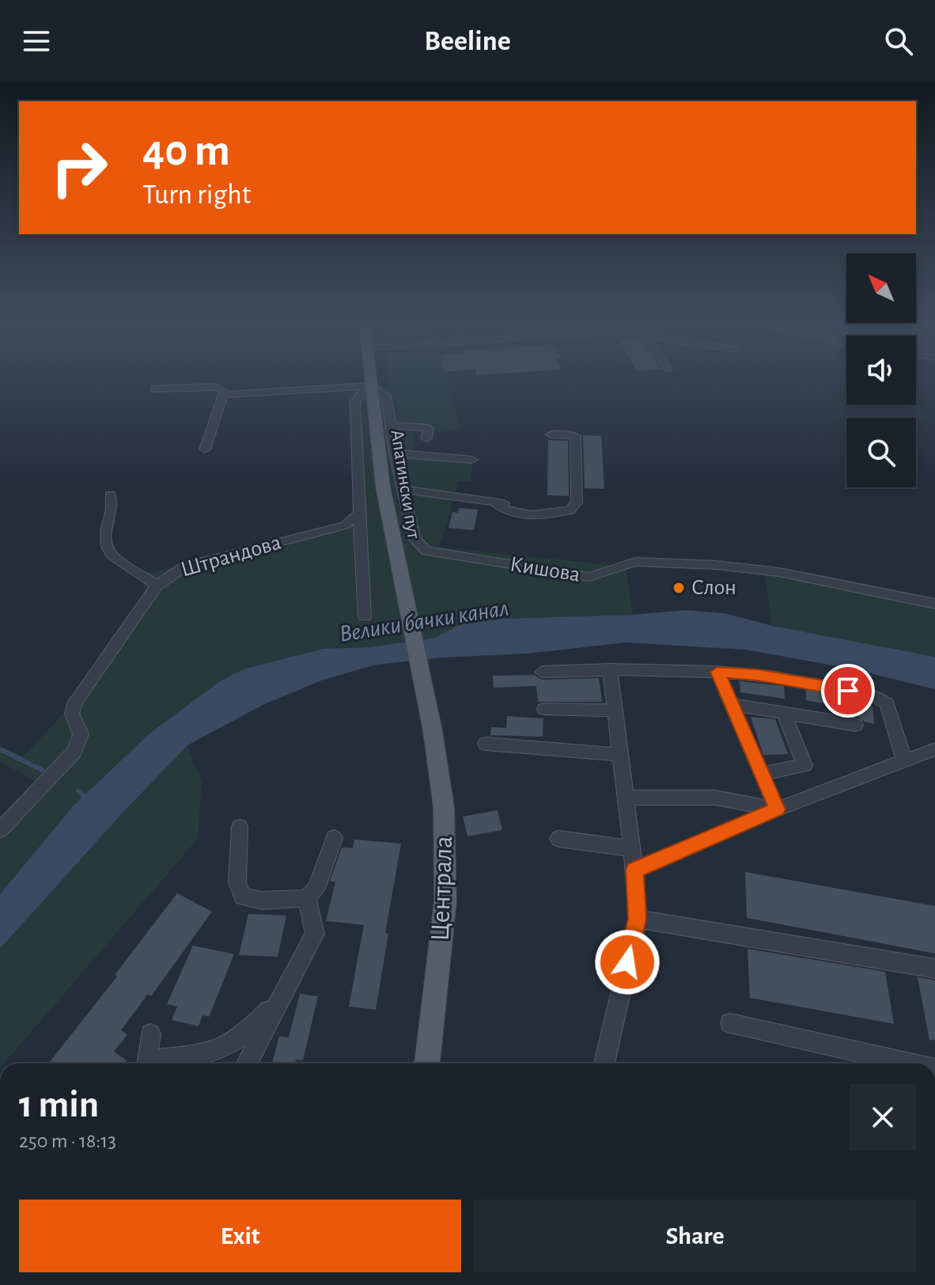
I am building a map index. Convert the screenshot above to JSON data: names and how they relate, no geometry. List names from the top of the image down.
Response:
{
  "streets": {
    "main road": ["Апатински пут", "Централа"],
    "street": ["Штрандова", "Кишова"]
  },
  "crossings": [
    ["Апатински пут", "Централа"]
  ],
  "water": ["Велики бачки канал"],
  "places": ["Слон"],
  "north": "top left",
  "page": {
    "header": "Beeline",
    "turn": ["40 m", "Turn right"],
    "heading": ["1 min", "250 m · 18:13"],
    "buttons": ["Exit", "Share"]
  }
}
